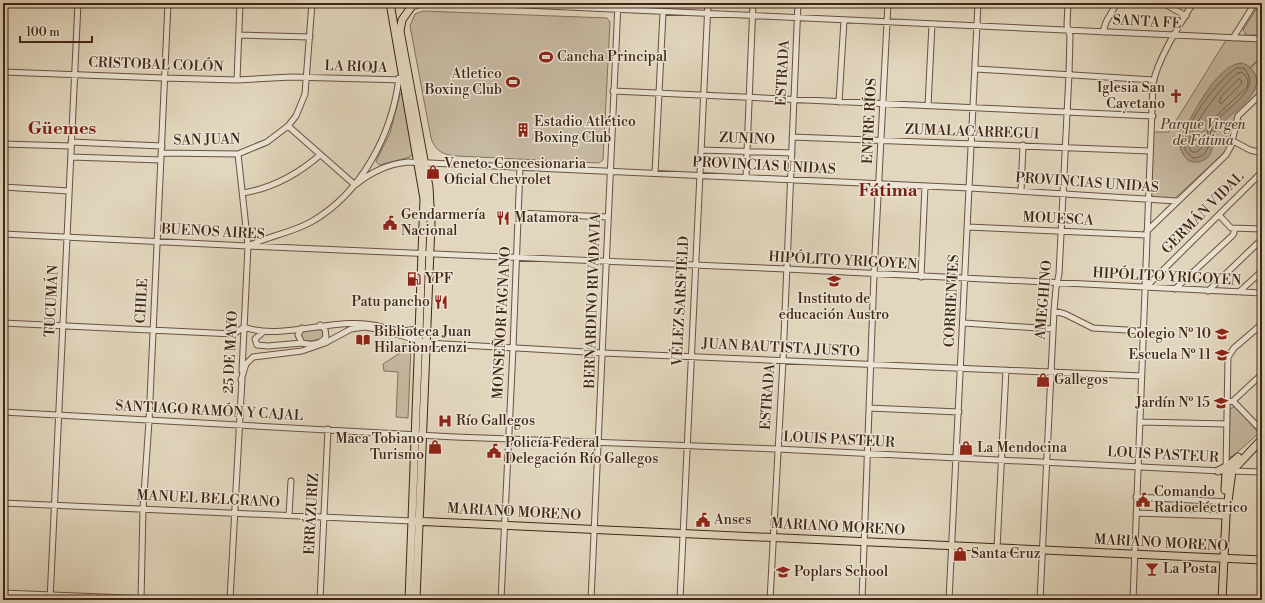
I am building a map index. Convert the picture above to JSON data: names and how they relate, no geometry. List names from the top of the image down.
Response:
{
  "streets": {
    "main road": ["MARIANO MORENO"],
    "street": [
      "SANTA FE",
      "CRISTOBAL COLÓN",
      "LA RIOJA",
      "ESTRADA",
      "ENTRE RÍOS",
      "ZUMALACARREGUI",
      "ZUNINO",
      "SAN JUAN",
      "PROVINCIAS UNIDAS",
      "GERMÁN VIDAL",
      "MOUESCA",
      "BUENOS AIRES",
      "HIPÓLITO YRIGOYEN",
      "AMEGHINO",
      "TUCUMÁN",
      "CHILE",
      "BERNARDINO RIVADAVIA",
      "VÉLEZ SARSFIELD",
      "CORRIENTES",
      "MONSEÑOR FAGNANO",
      "JUAN BAUTISTA JUSTO",
      "25 DE MAYO",
      "SANTIAGO RAMÓN Y CAJAL",
      "LOUIS PASTEUR",
      "MANUEL BELGRANO",
      "ERRÁZURIZ"
    ]
  },
  "crossings": [
    ["SANTA FE", "ESTRADA"],
    ["SANTA FE", "ENTRE RÍOS"],
    ["SANTA FE", "AMEGHINO"],
    ["SANTA FE", "BERNARDINO RIVADAVIA"],
    ["SANTA FE", "VÉLEZ SARSFIELD"],
    ["SANTA FE", "CORRIENTES"],
    ["CRISTOBAL COLÓN", "LA RIOJA"],
    ["CRISTOBAL COLÓN", "SAN JUAN"],
    ["CRISTOBAL COLÓN", "TUCUMÁN"],
    ["CRISTOBAL COLÓN", "CHILE"],
    ["LA RIOJA", "SAN JUAN"],
    ["ESTRADA", "ZUMALACARREGUI"],
    ["ESTRADA", "ZUNINO"],
    ["ESTRADA", "PROVINCIAS UNIDAS"],
    ["ESTRADA", "HIPÓLITO YRIGOYEN"],
    ["ESTRADA", "JUAN BAUTISTA JUSTO"],
    ["ESTRADA", "LOUIS PASTEUR"],
    ["ESTRADA", "MARIANO MORENO"],
    ["ENTRE RÍOS", "ZUMALACARREGUI"],
    ["ENTRE RÍOS", "PROVINCIAS UNIDAS"],
    ["ENTRE RÍOS", "HIPÓLITO YRIGOYEN"],
    ["ENTRE RÍOS", "JUAN BAUTISTA JUSTO"],
    ["ENTRE RÍOS", "LOUIS PASTEUR"],
    ["ENTRE RÍOS", "MARIANO MORENO"],
    ["ZUMALACARREGUI", "AMEGHINO"],
    ["ZUMALACARREGUI", "CORRIENTES"],
    ["ZUNINO", "VÉLEZ SARSFIELD"],
    ["SAN JUAN", "TUCUMÁN"],
    ["SAN JUAN", "CHILE"],
    ["SAN JUAN", "25 DE MAYO"],
    ["PROVINCIAS UNIDAS", "AMEGHINO"],
    ["PROVINCIAS UNIDAS", "BERNARDINO RIVADAVIA"],
    ["PROVINCIAS UNIDAS", "VÉLEZ SARSFIELD"],
    ["PROVINCIAS UNIDAS", "CORRIENTES"],
    ["PROVINCIAS UNIDAS", "MONSEÑOR FAGNANO"],
    ["GERMÁN VIDAL", "HIPÓLITO YRIGOYEN"],
    ["MOUESCA", "AMEGHINO"],
    ["MOUESCA", "CORRIENTES"],
    ["BUENOS AIRES", "HIPÓLITO YRIGOYEN"],
    ["BUENOS AIRES", "TUCUMÁN"],
    ["BUENOS AIRES", "CHILE"],
    ["BUENOS AIRES", "25 DE MAYO"],
    ["HIPÓLITO YRIGOYEN", "AMEGHINO"],
    ["HIPÓLITO YRIGOYEN", "BERNARDINO RIVADAVIA"],
    ["HIPÓLITO YRIGOYEN", "VÉLEZ SARSFIELD"],
    ["HIPÓLITO YRIGOYEN", "CORRIENTES"],
    ["HIPÓLITO YRIGOYEN", "MONSEÑOR FAGNANO"],
    ["AMEGHINO", "JUAN BAUTISTA JUSTO"],
    ["AMEGHINO", "LOUIS PASTEUR"],
    ["AMEGHINO", "MARIANO MORENO"],
    ["TUCUMÁN", "SANTIAGO RAMÓN Y CAJAL"],
    ["TUCUMÁN", "MANUEL BELGRANO"],
    ["CHILE", "SANTIAGO RAMÓN Y CAJAL"],
    ["CHILE", "MANUEL BELGRANO"],
    ["BERNARDINO RIVADAVIA", "JUAN BAUTISTA JUSTO"],
    ["BERNARDINO RIVADAVIA", "LOUIS PASTEUR"],
    ["BERNARDINO RIVADAVIA", "MARIANO MORENO"],
    ["VÉLEZ SARSFIELD", "JUAN BAUTISTA JUSTO"],
    ["VÉLEZ SARSFIELD", "LOUIS PASTEUR"],
    ["VÉLEZ SARSFIELD", "MARIANO MORENO"],
    ["CORRIENTES", "JUAN BAUTISTA JUSTO"],
    ["CORRIENTES", "LOUIS PASTEUR"],
    ["CORRIENTES", "MARIANO MORENO"],
    ["MONSEÑOR FAGNANO", "JUAN BAUTISTA JUSTO"],
    ["MONSEÑOR FAGNANO", "LOUIS PASTEUR"],
    ["MONSEÑOR FAGNANO", "MARIANO MORENO"],
    ["25 DE MAYO", "SANTIAGO RAMÓN Y CAJAL"],
    ["25 DE MAYO", "MANUEL BELGRANO"],
    ["SANTIAGO RAMÓN Y CAJAL", "LOUIS PASTEUR"],
    ["SANTIAGO RAMÓN Y CAJAL", "ERRÁZURIZ"],
    ["MANUEL BELGRANO", "MARIANO MORENO"],
    ["MANUEL BELGRANO", "ERRÁZURIZ"]
  ],
  "districts": ["Güemes", "Fátima"],
  "parks": ["Parque Virgen de Fátima"],
  "places": {
    "sports": ["Cancha Principal", "Atletico Boxing Club"],
    "church": ["Iglesia San Cayetano"],
    "building": ["Estadio Atlético Boxing Club"],
    "shop": [
      "Veneto. Concesionaria Oficial Chevrolet",
      "Gallegos",
      "Maca Tobiano Turismo",
      "La Mendocina",
      "Santa Cruz"
    ],
    "restaurant": ["Matamora", "Patu pancho"],
    "public building": [
      "Gendarmería Nacional",
      "Policía Federal Delegación Río Gallegos",
      "Comando Radioeléctrico",
      "Anses"
    ],
    "fuel station": ["YPF"],
    "school or university": [
      "Instituto de educación Austro",
      "Colegio Nº 10",
      "Escuela Nº 11",
      "Jardín Nº 15",
      "Poplars School"
    ],
    "library": ["Biblioteca Juan Hilarion Lenzi"],
    "hospital": ["Río Gallegos"],
    "bar": ["La Posta"]
  },
  "scale_bar": "100 m"
}
